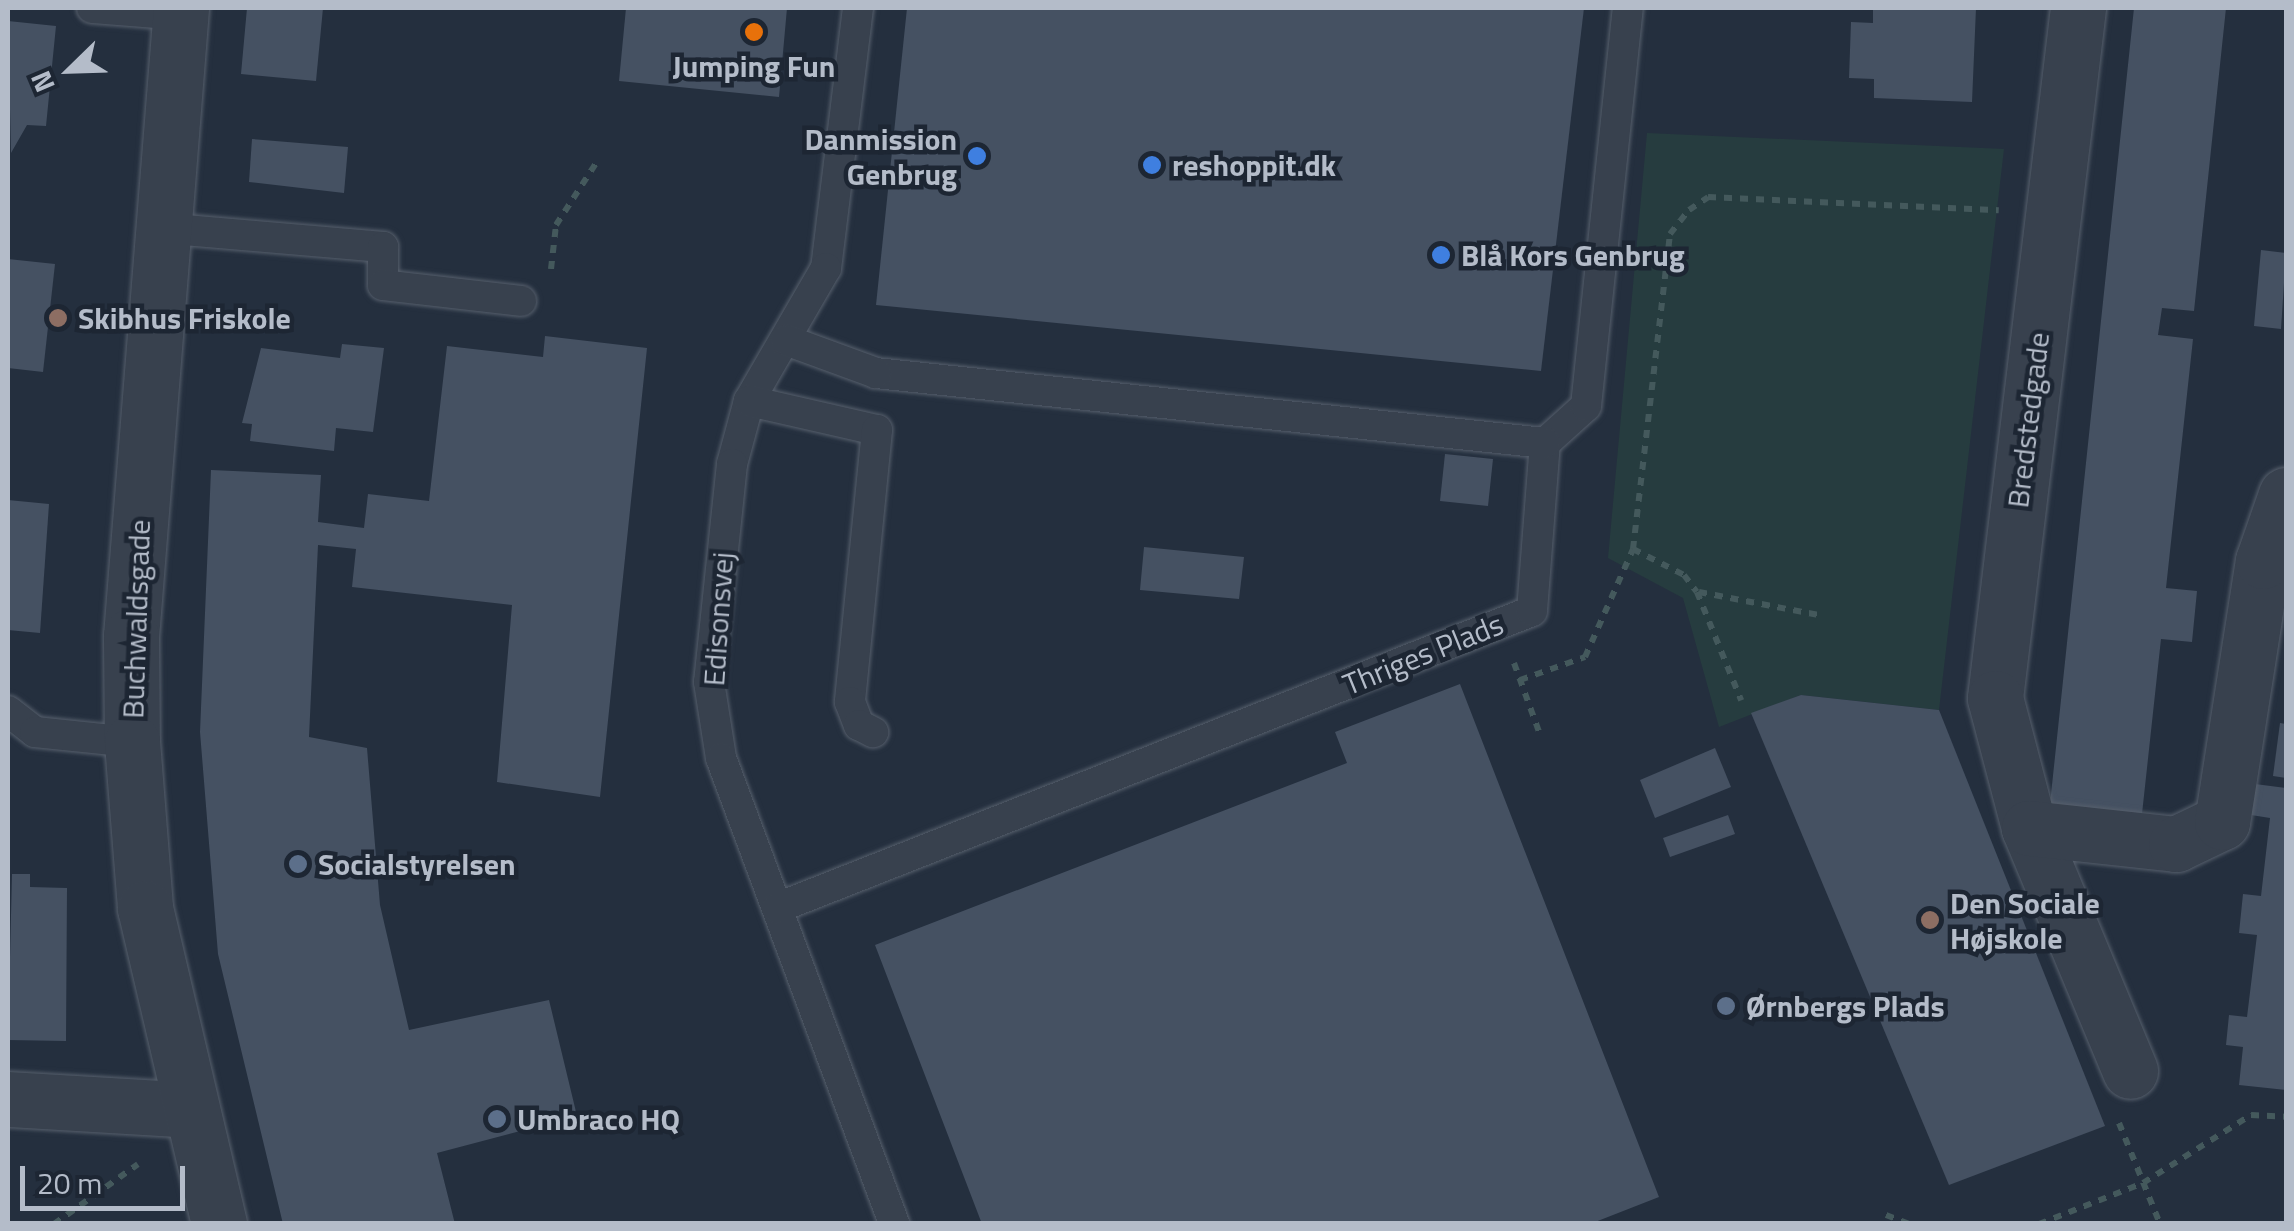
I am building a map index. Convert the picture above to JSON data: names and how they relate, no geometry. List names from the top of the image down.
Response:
{
  "streets": {
    "street": ["Bredstedgade", "Buchwaldsgade"],
    "lane": ["Edisonsvej", "Thriges Plads"]
  },
  "crossings": [
    ["Edisonsvej", "Thriges Plads"]
  ],
  "places": [
    "Jumping Fun",
    "Danmission Genbrug",
    "reshoppit.dk",
    "Blå Kors Genbrug",
    "Skibhus Friskole",
    "Socialstyrelsen",
    "Den Sociale Højskole",
    "Ørnbergs Plads",
    "Umbraco HQ"
  ],
  "scale_bar": "20 m",
  "north": "bottom left"
}
